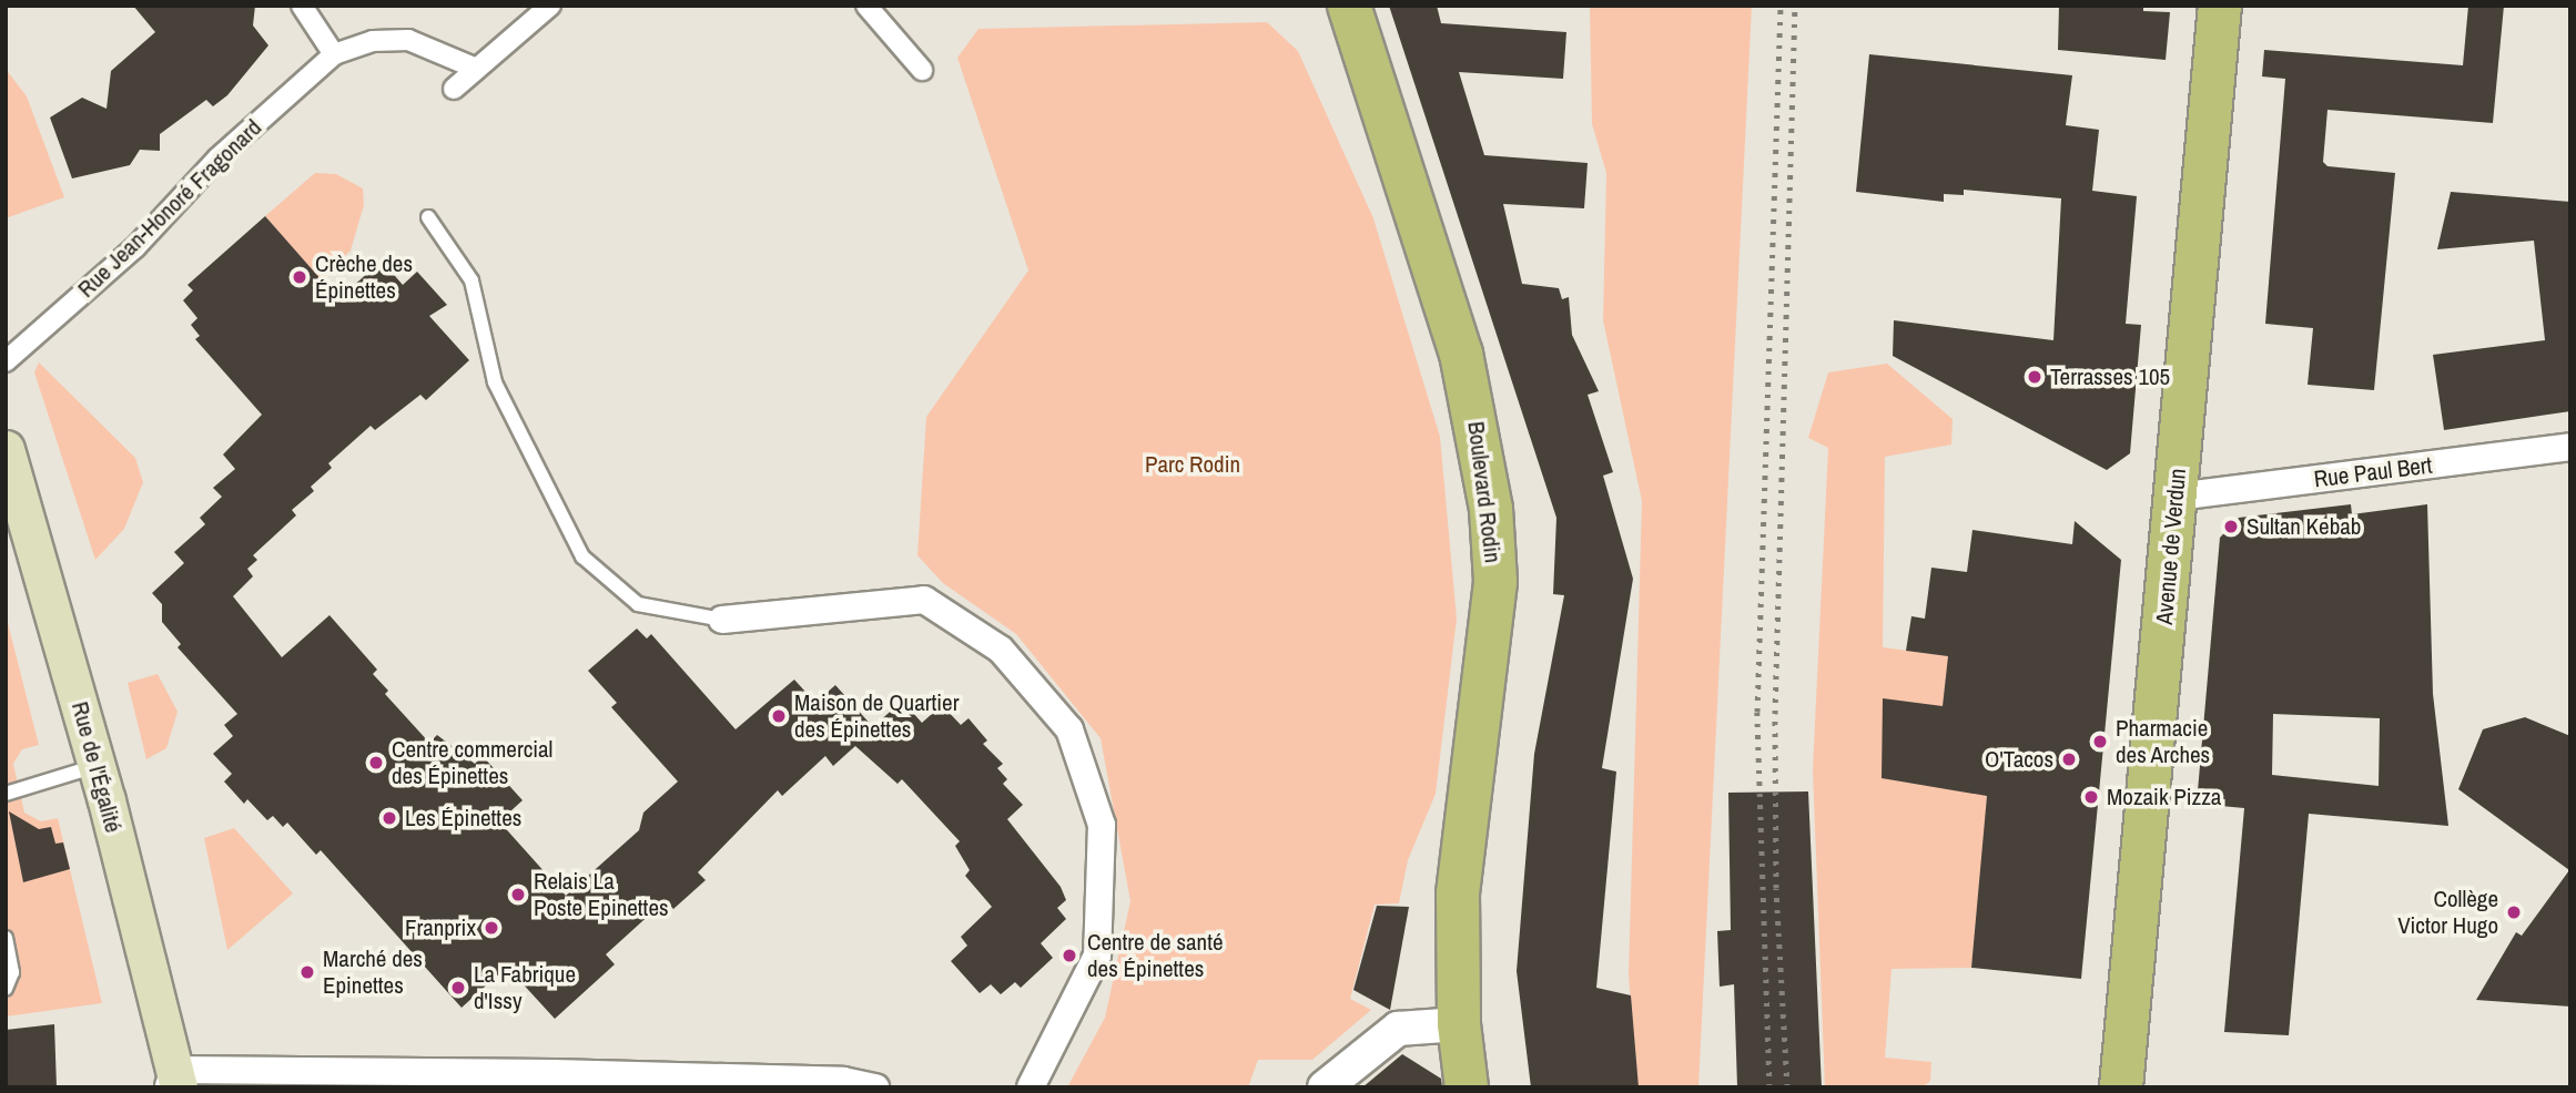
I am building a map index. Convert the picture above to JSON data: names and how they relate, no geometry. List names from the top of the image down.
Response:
{
  "streets": {
    "main road": ["Boulevard Rodin", "Avenue de Verdun", "Rue de l'Égalité"],
    "street": ["Rue Jean-Honoré Fragonard", "Rue Paul Bert"]
  },
  "crossings": [
    ["Rue Paul Bert", "Avenue de Verdun"]
  ],
  "parks": ["Parc Rodin"],
  "places": [
    "Crèche des Épinettes",
    "Terrasses 105",
    "Sultan Kebab",
    "Maison de Quartier des Épinettes",
    "Pharmacie des Arches",
    "O'Tacos",
    "Centre commercial des Épinettes",
    "Mozaik Pizza",
    "Les Épinettes",
    "Relais La Poste Epinettes",
    "Collège Victor Hugo",
    "Franprix",
    "Centre de santé des Épinettes",
    "Marché des Epinettes",
    "La Fabrique d'Issy"
  ]
}
